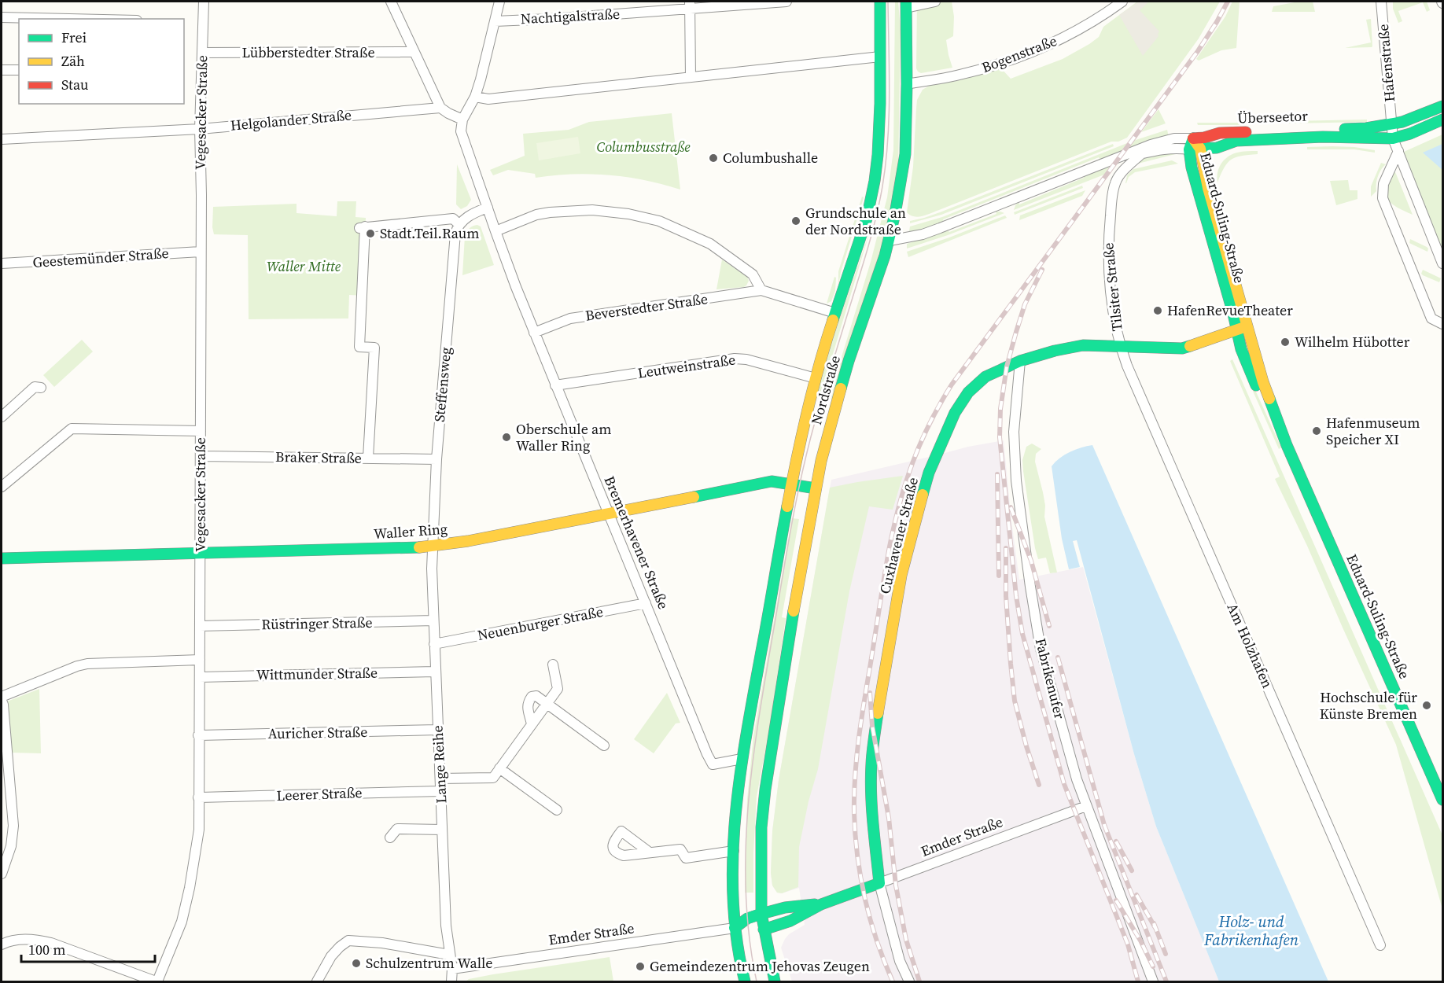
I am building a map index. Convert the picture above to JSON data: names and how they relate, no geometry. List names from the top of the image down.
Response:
{
  "streets": {
    "main road": [
      "Überseetor",
      "Eduard-Suling-Straße",
      "Nordstraße",
      "Waller Ring",
      "Cuxhavener Straße",
      "Emder Straße"
    ],
    "street": [
      "Nachtigalstraße",
      "Lübberstedter Straße",
      "Bogenstraße",
      "Hafenstraße",
      "Vegesacker Straße",
      "Helgolander Straße",
      "Geestemünder Straße",
      "Tilsiter Straße",
      "Beverstedter Straße",
      "Leutweinstraße",
      "Steffensweg",
      "Braker Straße",
      "Bremerhavener Straße",
      "Rüstringer Straße",
      "Neuenburger Straße",
      "Am Holzhafen",
      "Wittmunder Straße",
      "Fabrikenufer",
      "Auricher Straße",
      "Lange Reihe",
      "Leerer Straße"
    ]
  },
  "crossings": [
    ["Lübberstedter Straße", "Vegesacker Straße"],
    ["Bogenstraße", "Nordstraße"],
    ["Hafenstraße", "Überseetor"],
    ["Vegesacker Straße", "Helgolander Straße"],
    ["Vegesacker Straße", "Geestemünder Straße"],
    ["Vegesacker Straße", "Braker Straße"],
    ["Vegesacker Straße", "Waller Ring"],
    ["Vegesacker Straße", "Rüstringer Straße"],
    ["Vegesacker Straße", "Wittmunder Straße"],
    ["Vegesacker Straße", "Auricher Straße"],
    ["Vegesacker Straße", "Leerer Straße"],
    ["Überseetor", "Eduard-Suling-Straße"],
    ["Überseetor", "Tilsiter Straße"],
    ["Überseetor", "Nordstraße"],
    ["Eduard-Suling-Straße", "Cuxhavener Straße"],
    ["Tilsiter Straße", "Cuxhavener Straße"],
    ["Tilsiter Straße", "Am Holzhafen"],
    ["Beverstedter Straße", "Bremerhavener Straße"],
    ["Leutweinstraße", "Nordstraße"],
    ["Leutweinstraße", "Bremerhavener Straße"],
    ["Steffensweg", "Braker Straße"],
    ["Steffensweg", "Waller Ring"],
    ["Steffensweg", "Lange Reihe"],
    ["Nordstraße", "Waller Ring"],
    ["Nordstraße", "Bremerhavener Straße"],
    ["Nordstraße", "Emder Straße"],
    ["Waller Ring", "Bremerhavener Straße"],
    ["Waller Ring", "Lange Reihe"],
    ["Cuxhavener Straße", "Am Holzhafen"],
    ["Cuxhavener Straße", "Fabrikenufer"],
    ["Cuxhavener Straße", "Emder Straße"],
    ["Bremerhavener Straße", "Neuenburger Straße"],
    ["Rüstringer Straße", "Lange Reihe"],
    ["Neuenburger Straße", "Lange Reihe"],
    ["Wittmunder Straße", "Lange Reihe"],
    ["Fabrikenufer", "Emder Straße"],
    ["Auricher Straße", "Lange Reihe"],
    ["Lange Reihe", "Leerer Straße"],
    ["Lange Reihe", "Emder Straße"]
  ],
  "water": ["Holz- und Fabrikenhafen"],
  "parks": ["Columbusstraße", "Waller Mitte"],
  "places": [
    "Columbushalle",
    "Grundschule an der Nordstraße",
    "Stadt.Teil.Raum",
    "HafenRevueTheater",
    "Wilhelm Hübotter",
    "Hafenmuseum Speicher XI",
    "Oberschule am Waller Ring",
    "Hochschule für Künste Bremen",
    "Schulzentrum Walle",
    "Gemeindezentrum Jehovas Zeugen"
  ],
  "legend": ["Frei", "Zäh", "Stau"],
  "scale_bar": "100 m"
}
